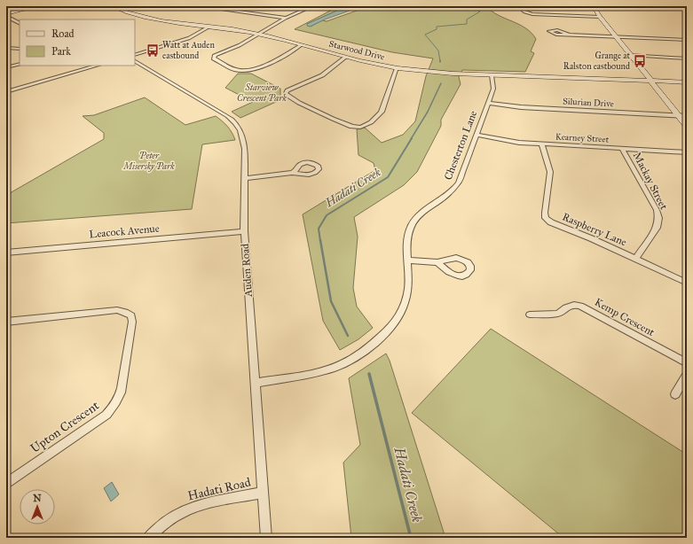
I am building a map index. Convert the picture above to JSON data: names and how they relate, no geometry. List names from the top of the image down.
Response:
{
  "streets": {
    "street": [
      "Starwood Drive",
      "Silurian Drive",
      "Kearney Street",
      "Chesterton Lane",
      "Mackay Street",
      "Raspberry Lane",
      "Leacock Avenue",
      "Auden Road",
      "Kemp Crescent",
      "Upton Crescent",
      "Hadati Road"
    ]
  },
  "crossings": [
    ["Starwood Drive", "Chesterton Lane"],
    ["Silurian Drive", "Chesterton Lane"],
    ["Kearney Street", "Chesterton Lane"],
    ["Kearney Street", "Mackay Street"],
    ["Kearney Street", "Raspberry Lane"],
    ["Chesterton Lane", "Auden Road"],
    ["Mackay Street", "Raspberry Lane"],
    ["Leacock Avenue", "Auden Road"],
    ["Auden Road", "Hadati Road"]
  ],
  "water": ["Hadati Creek"],
  "parks": ["Starview Crescent Park", "Peter Misersky Park"],
  "places": {
    "bus stop": ["Watt at Auden eastbound", "Grange at Ralston eastbound"]
  },
  "legend": ["Road", "Park"],
  "north": "top"
}
